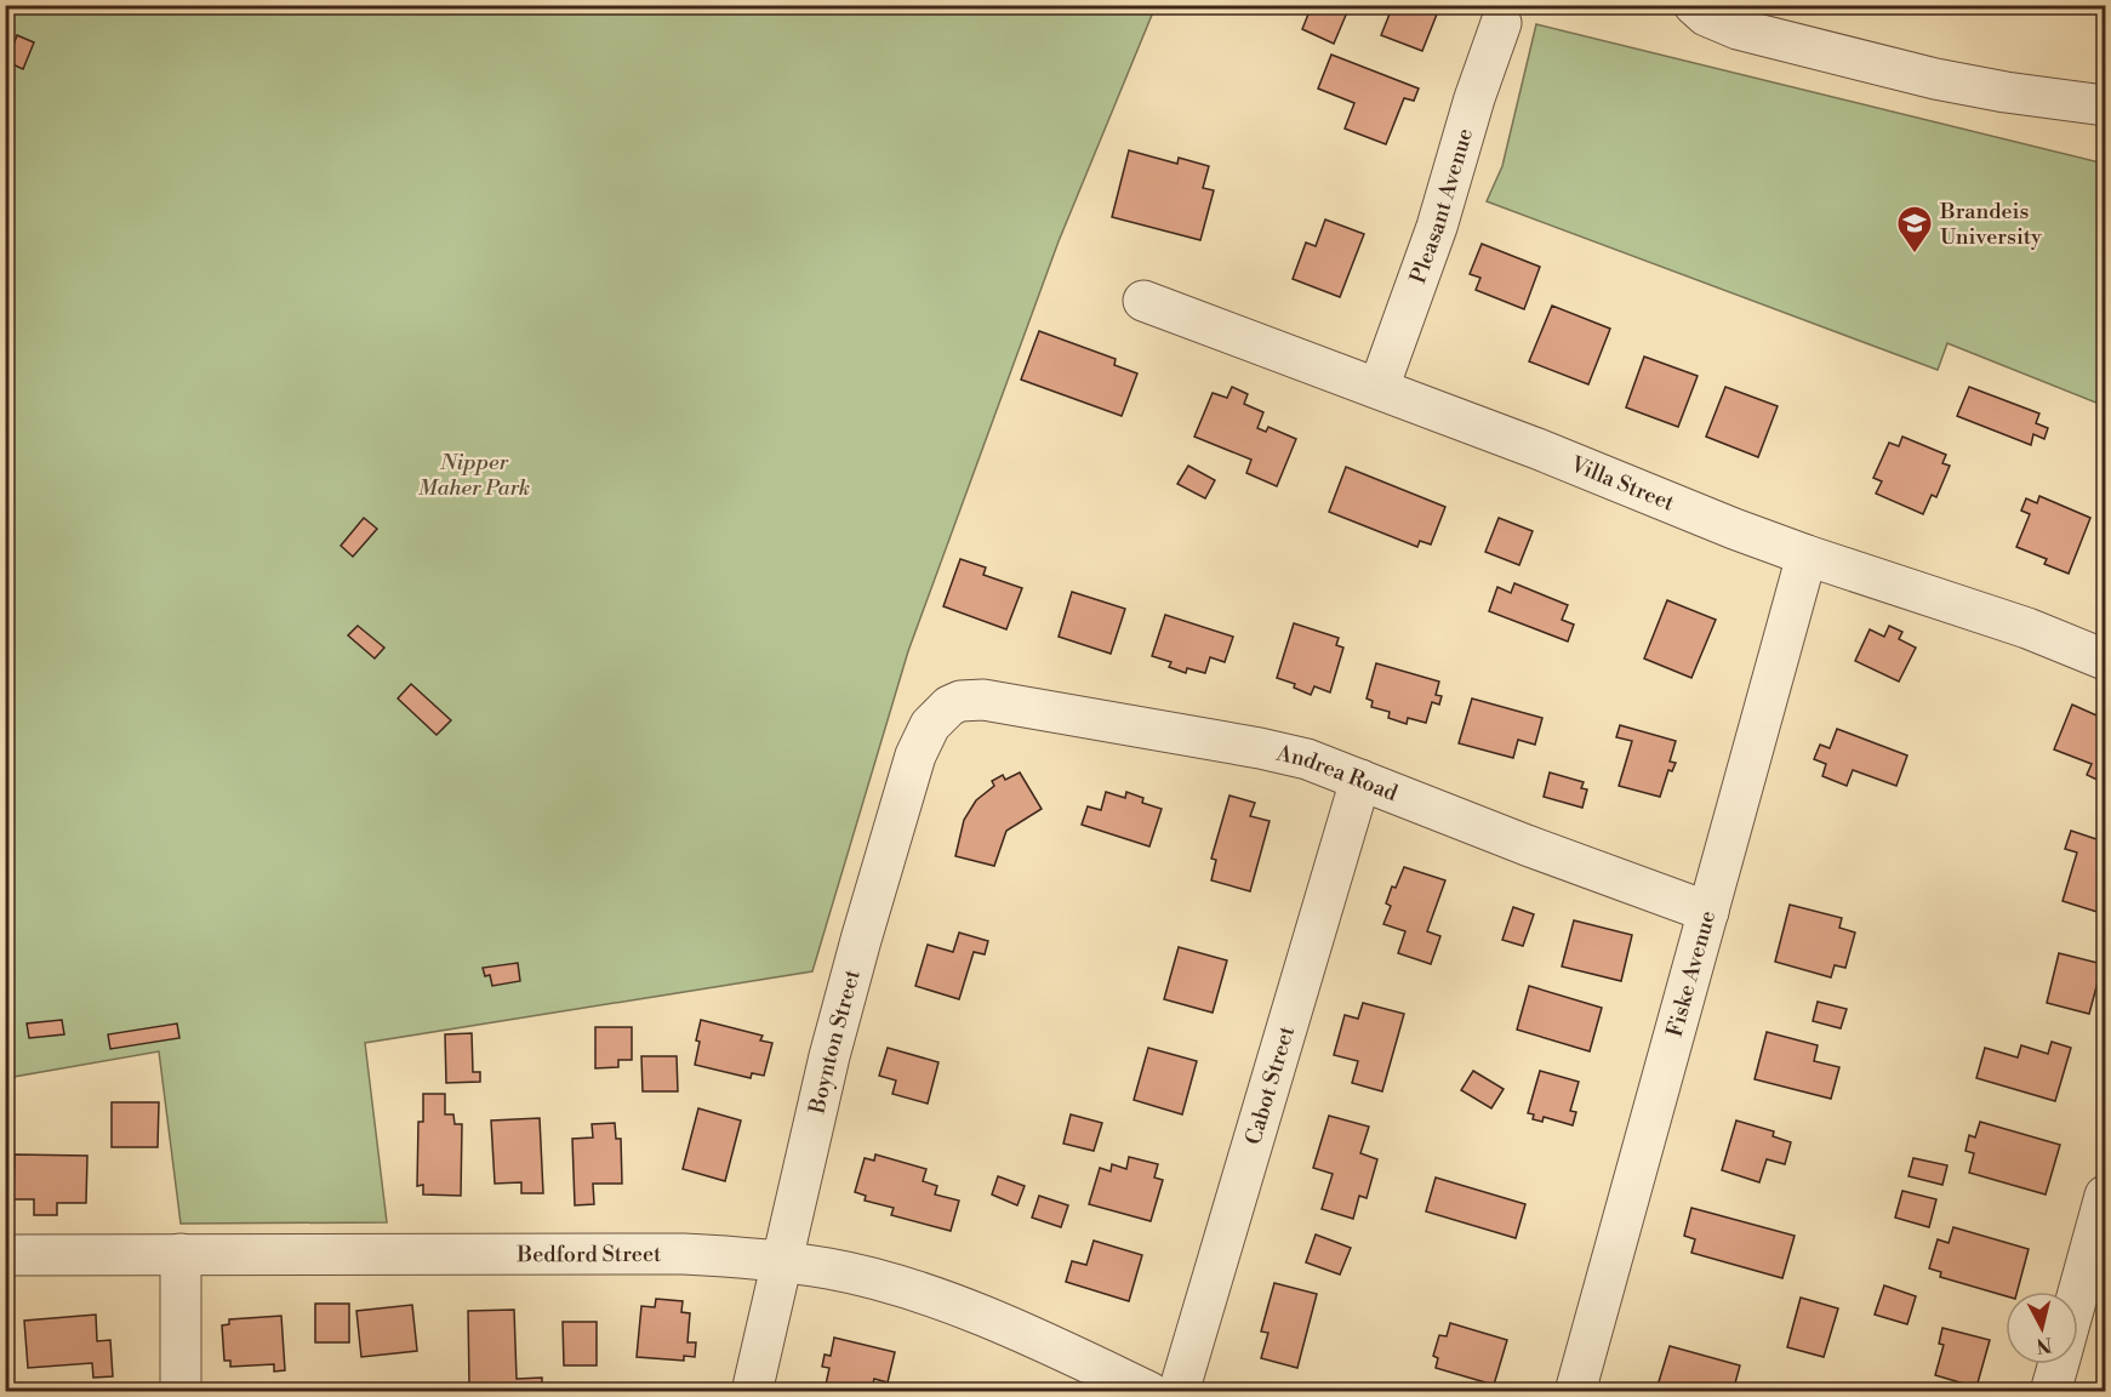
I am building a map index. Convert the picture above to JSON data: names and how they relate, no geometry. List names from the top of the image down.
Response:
{
  "streets": {
    "street": [
      "Pleasant Avenue",
      "Villa Street",
      "Andrea Road",
      "Fiske Avenue",
      "Boynton Street",
      "Cabot Street",
      "Bedford Street"
    ]
  },
  "crossings": [
    ["Pleasant Avenue", "Villa Street"],
    ["Villa Street", "Fiske Avenue"],
    ["Andrea Road", "Fiske Avenue"],
    ["Andrea Road", "Boynton Street"],
    ["Andrea Road", "Cabot Street"],
    ["Boynton Street", "Bedford Street"]
  ],
  "parks": ["Nipper Maher Park"],
  "places": {
    "school or university": ["Brandeis University"]
  },
  "north": "bottom"
}
